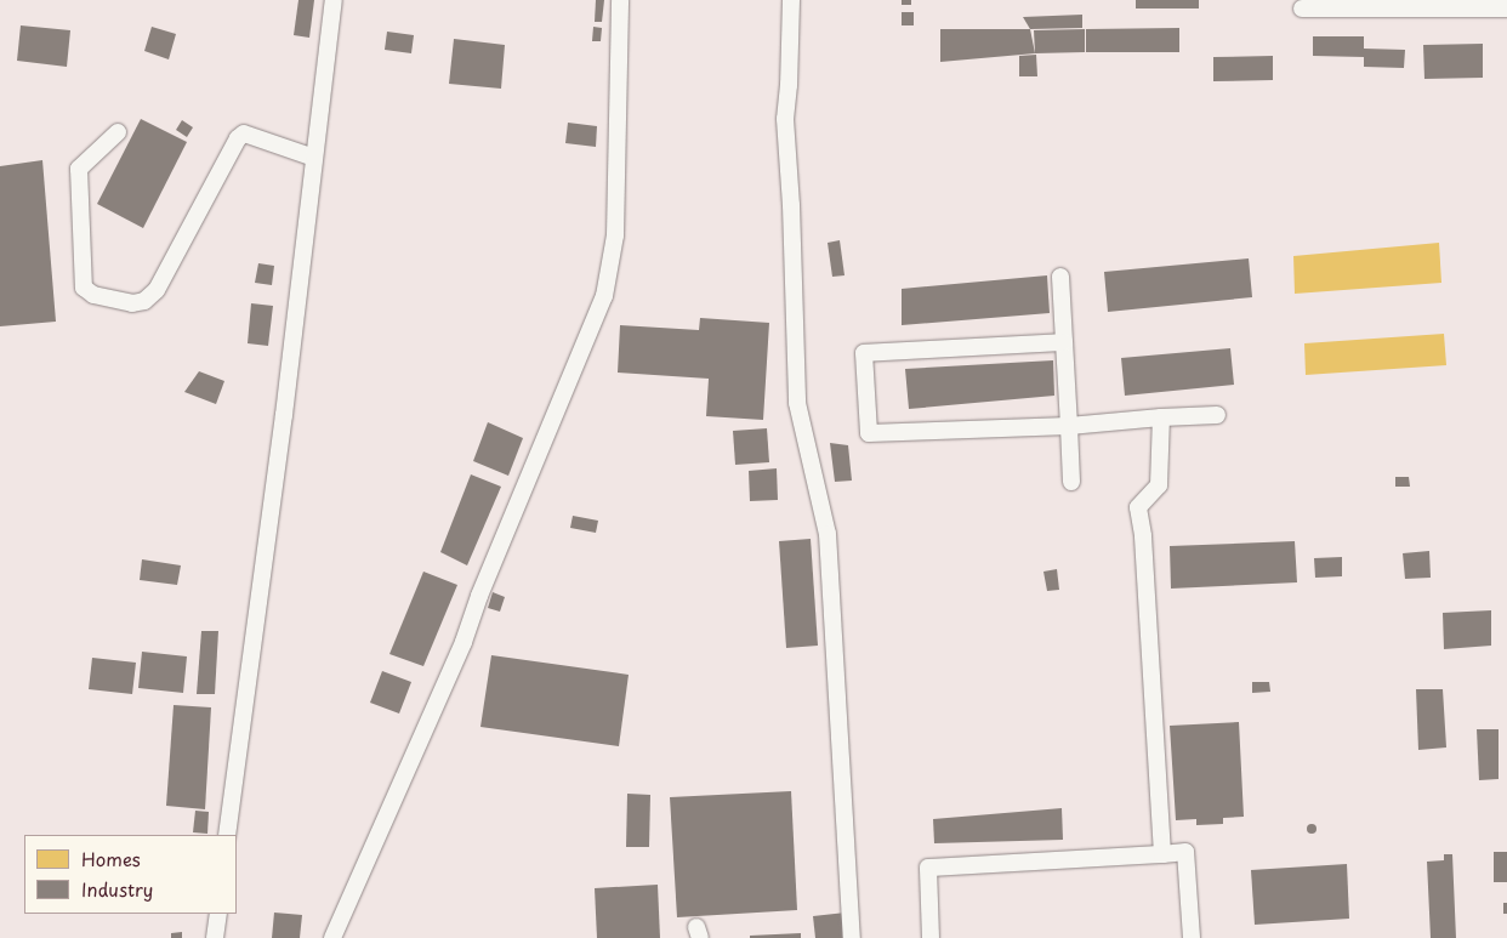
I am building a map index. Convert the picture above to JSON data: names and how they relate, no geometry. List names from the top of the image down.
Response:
{
  "legend": ["Homes", "Industry"]
}
